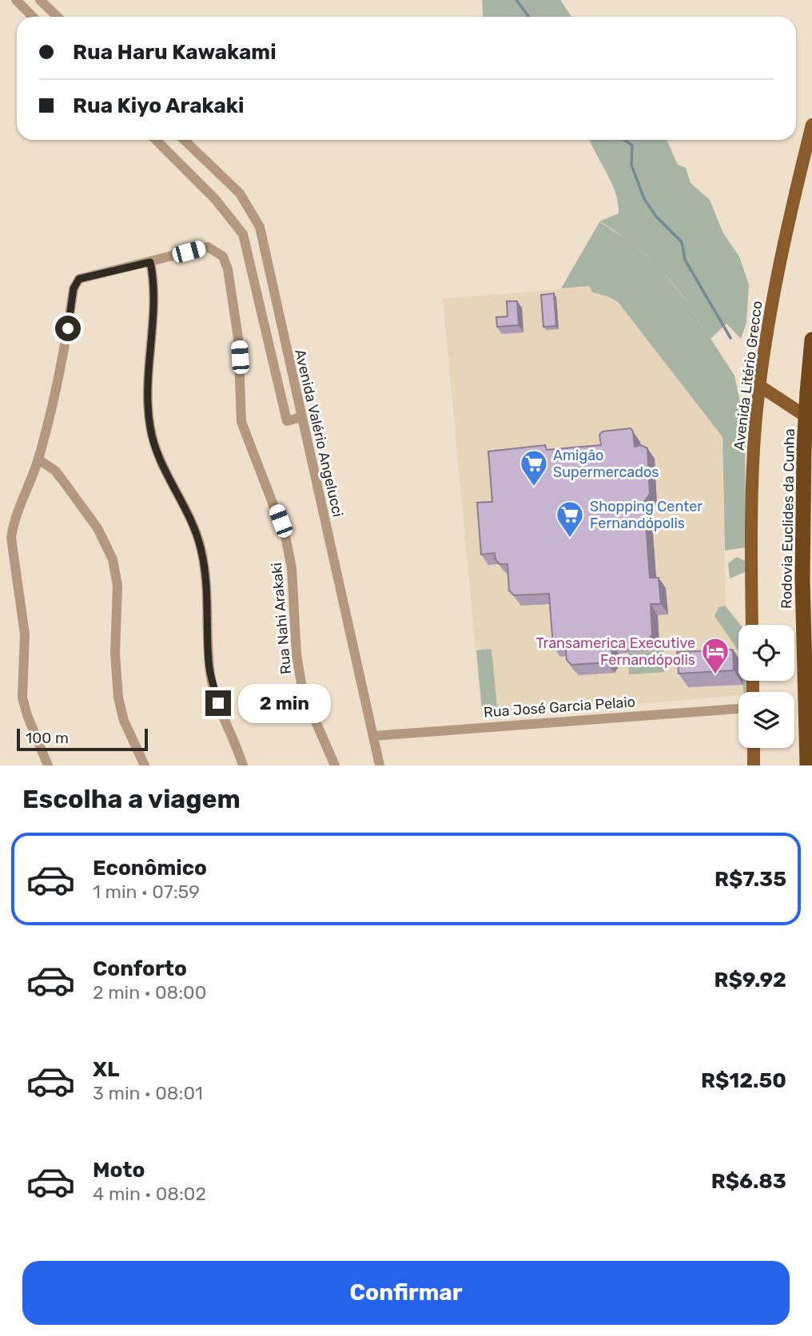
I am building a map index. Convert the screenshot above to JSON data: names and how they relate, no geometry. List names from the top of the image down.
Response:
{
  "streets": {
    "highway": ["Rodovia Euclides da Cunha"],
    "main road": ["Avenida Litério Grecco"],
    "street": ["Avenida Valério Angelucci", "Rua Nahi Arakaki", "Rua José Garcia Pelaio"]
  },
  "crossings": [
    ["Avenida Valério Angelucci", "Rua José Garcia Pelaio"]
  ],
  "places": {
    "supermarket": ["Amigão Supermercados", "Shopping Center Fernandópolis"],
    "hotel": ["Transamerica Executive Fernandópolis"]
  },
  "scale_bar": "100 m",
  "page": {
    "banner": ["Rua Haru Kawakami", "Rua Kiyo Arakaki"],
    "bubble": "2 min",
    "scale": "100 m",
    "heading": "Escolha a viagem",
    "list": [
      {
        "name": "Econômico",
        "note": "1 min · 07:59",
        "value": "R$7.35"
      },
      {
        "name": "Conforto",
        "note": "2 min · 08:00",
        "value": "R$9.92"
      },
      {
        "name": "XL",
        "note": "3 min · 08:01",
        "value": "R$12.50"
      },
      {
        "name": "Moto",
        "note": "4 min · 08:02",
        "value": "R$6.83"
      }
    ],
    "buttons": "Confirmar"
  }
}
